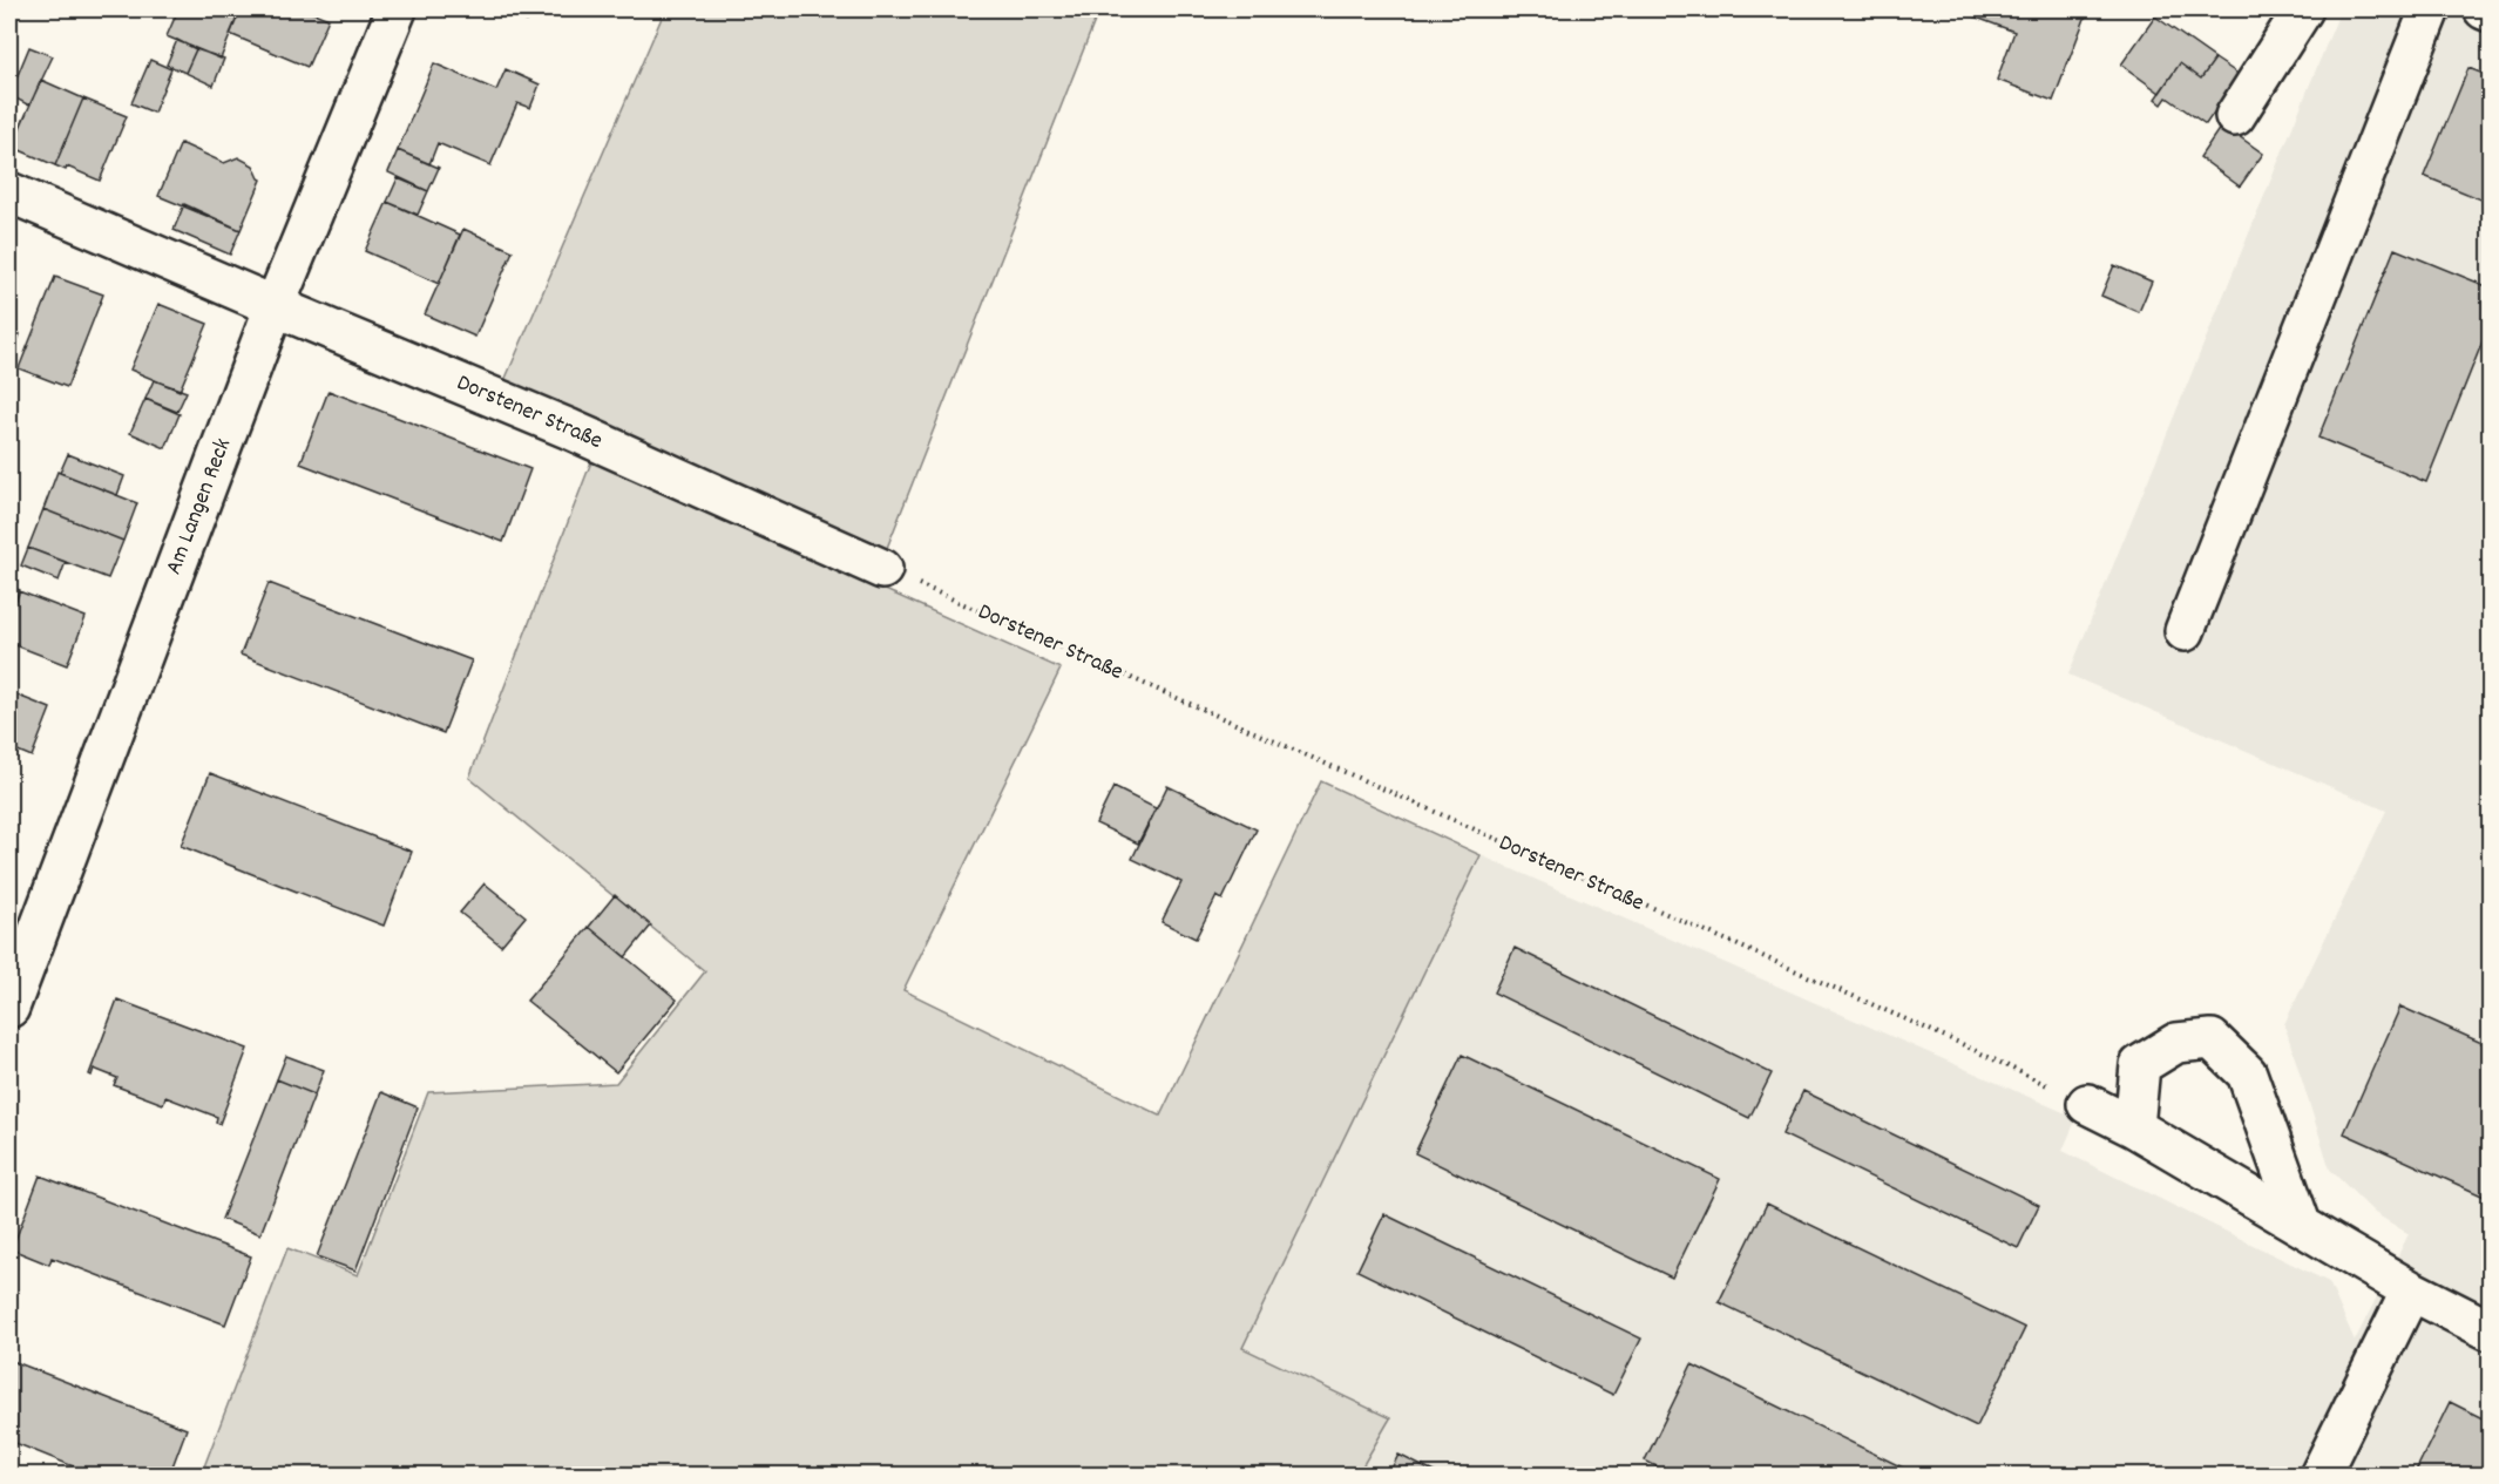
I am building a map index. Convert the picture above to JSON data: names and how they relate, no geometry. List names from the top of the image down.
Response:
{
  "streets": {
    "street": ["Dorstener Straße", "Am Langen Reck"]
  },
  "crossings": [
    ["Dorstener Straße", "Am Langen Reck"]
  ]
}
